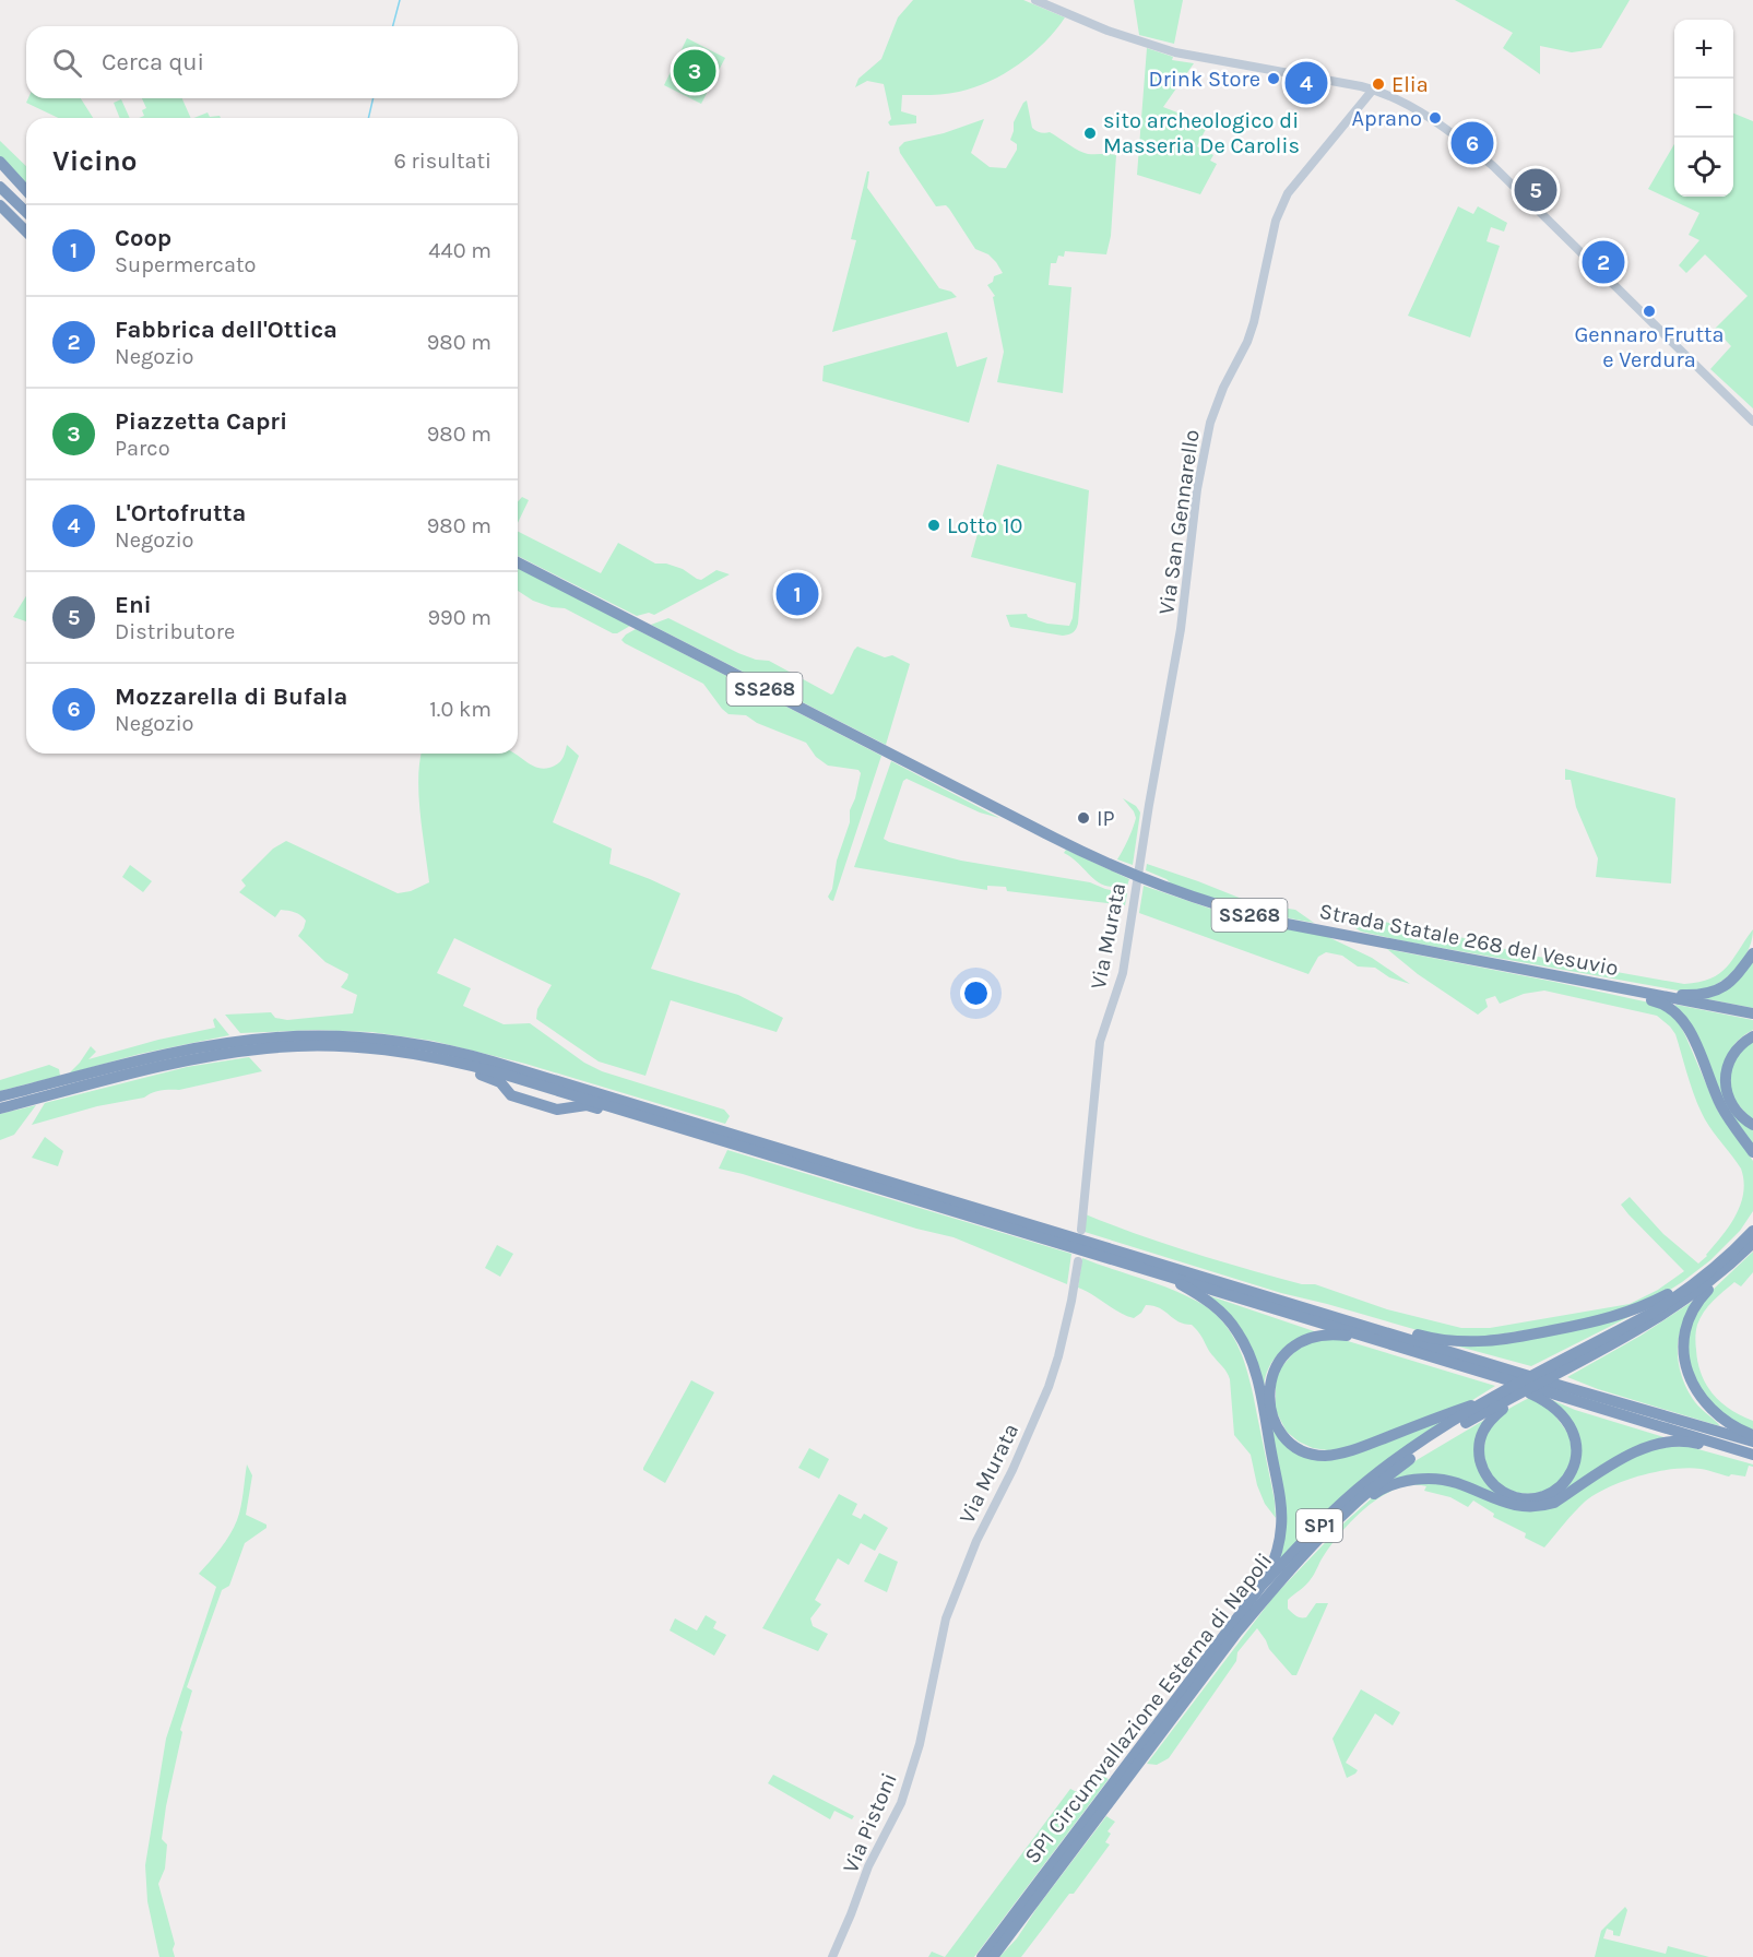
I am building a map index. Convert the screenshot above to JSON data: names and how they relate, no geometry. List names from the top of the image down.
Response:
{
  "streets": {
    "highway": [
      "SS268",
      "Strada Statale 268 del Vesuvio",
      "SP1",
      "SP1 Circumvallazione Esterna di Napoli"
    ],
    "street": ["Via San Gennarello", "Via Murata", "Via Pistoni"]
  },
  "crossings": [
    ["Via San Gennarello", "Via Murata"],
    ["Via Murata", "Via Pistoni"]
  ],
  "places": [
    "Drink Store",
    "Elia",
    "Aprano",
    "sito archeologico di Masseria De Carolis",
    "Gennaro Frutta e Verdura",
    "Lotto 10",
    "IP"
  ],
  "page": {
    "map_buttons": ["+", "−"],
    "search": "Cerca qui",
    "pins": [
      "3",
      "4",
      "6",
      "5",
      "2",
      "1"
    ],
    "heading": ["Vicino", "6 risultati"],
    "list": [
      {
        "mark": "1",
        "name": "Coop",
        "note": "Supermercato",
        "value": "440 m"
      },
      {
        "mark": "2",
        "name": "Fabbrica dell'Ottica",
        "note": "Negozio",
        "value": "980 m"
      },
      {
        "mark": "3",
        "name": "Piazzetta Capri",
        "note": "Parco",
        "value": "980 m"
      },
      {
        "mark": "4",
        "name": "L'Ortofrutta",
        "note": "Negozio",
        "value": "980 m"
      },
      {
        "mark": "5",
        "name": "Eni",
        "note": "Distributore",
        "value": "990 m"
      },
      {
        "mark": "6",
        "name": "Mozzarella di Bufala",
        "note": "Negozio",
        "value": "1.0 km"
      }
    ]
  }
}
